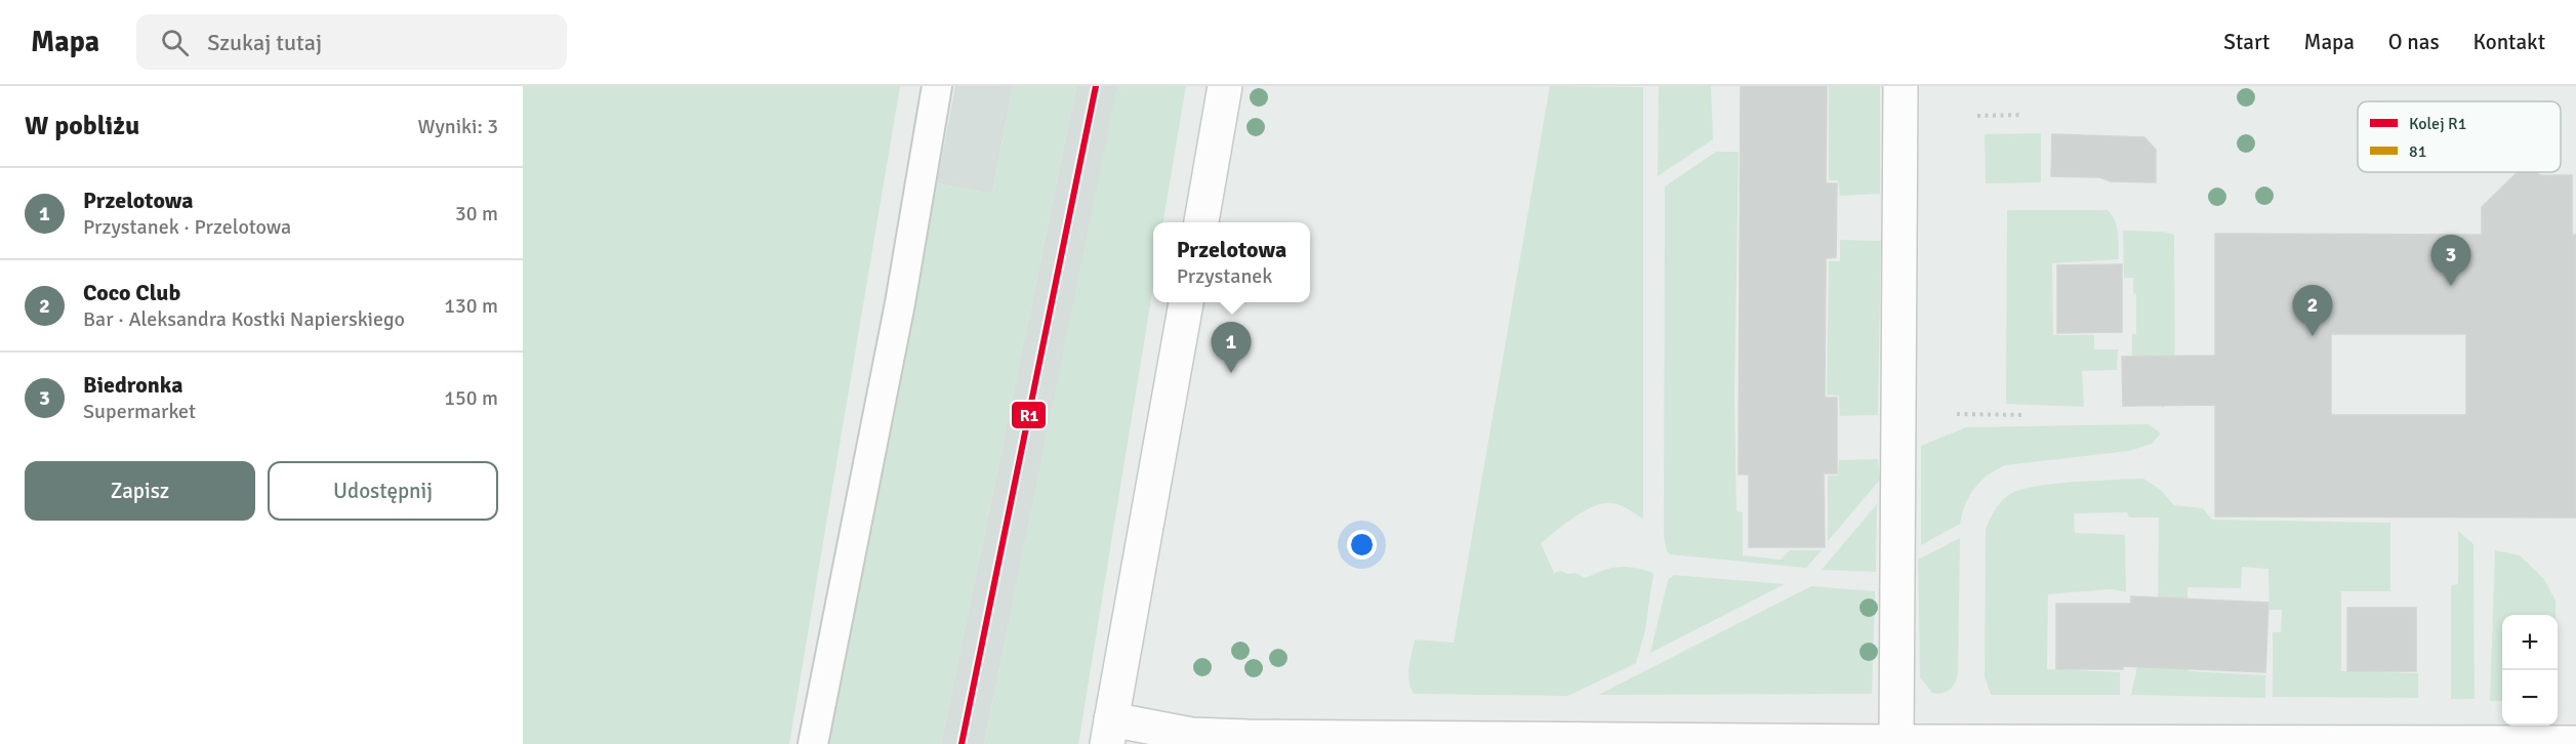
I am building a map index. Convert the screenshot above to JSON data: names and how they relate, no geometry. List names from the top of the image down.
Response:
{
  "lines": ["rail line R1"],
  "legend": ["Kolej R1", "81"],
  "page": {
    "header": "Mapa",
    "search": "Szukaj tutaj",
    "nav": [
      "Start",
      "Mapa",
      "O nas",
      "Kontakt"
    ],
    "heading": ["W pobliżu", "Wyniki: 3"],
    "list": [
      {
        "mark": "1",
        "name": "Przelotowa",
        "note": "Przystanek · Przelotowa",
        "value": "30 m"
      },
      {
        "mark": "2",
        "name": "Coco Club",
        "note": "Bar · Aleksandra Kostki Napierskiego",
        "value": "130 m"
      },
      {
        "mark": "3",
        "name": "Biedronka",
        "note": "Supermarket",
        "value": "150 m"
      }
    ],
    "popup": ["Przelotowa", "Przystanek"],
    "pins": ["3", "2", "1"],
    "buttons": ["Zapisz", "Udostępnij"],
    "map_buttons": ["+", "−"]
  }
}
